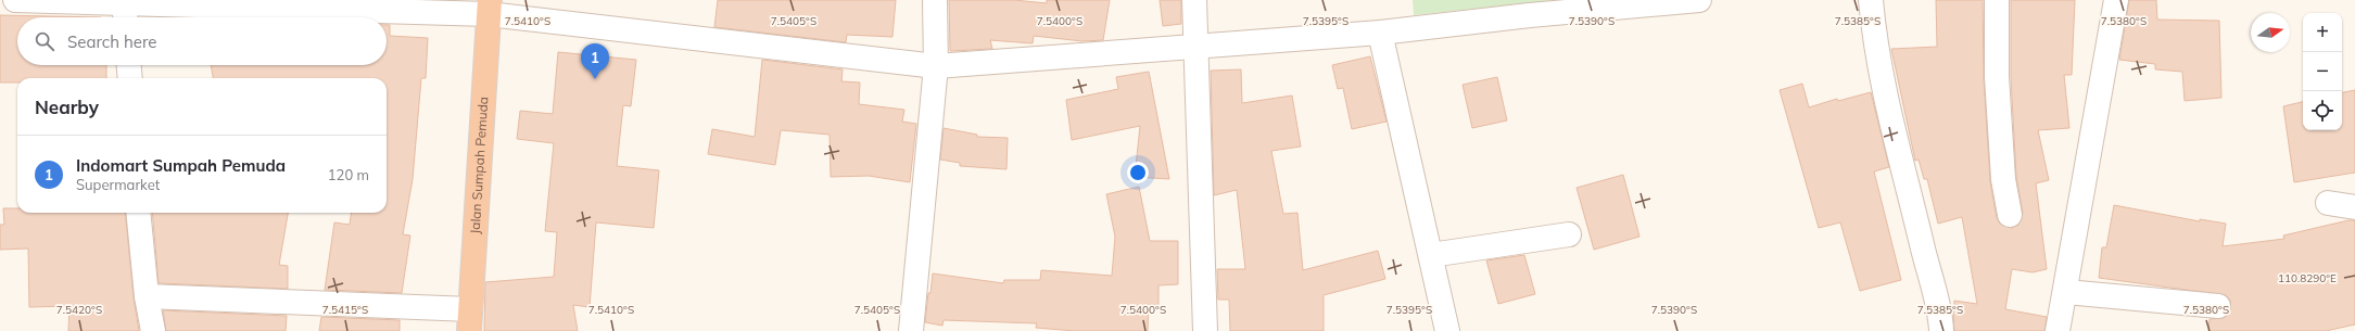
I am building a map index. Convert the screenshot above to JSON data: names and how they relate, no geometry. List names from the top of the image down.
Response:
{
  "streets": {
    "highway": ["Jalan Sumpah Pemuda"]
  },
  "north": "right",
  "page": {
    "map_buttons": ["+", "−"],
    "search": "Search here",
    "pins": "1",
    "heading": "Nearby",
    "list": [
      {
        "mark": "1",
        "name": "Indomart Sumpah Pemuda",
        "note": "Supermarket",
        "value": "120 m"
      }
    ]
  },
  "coordinates": [
    "7.5410°S",
    "7.5405°S",
    "7.5400°S",
    "7.5395°S",
    "7.5390°S",
    "7.5385°S",
    "7.5380°S",
    "110.8290°E",
    "7.5420°S",
    "7.5415°S"
  ]
}
